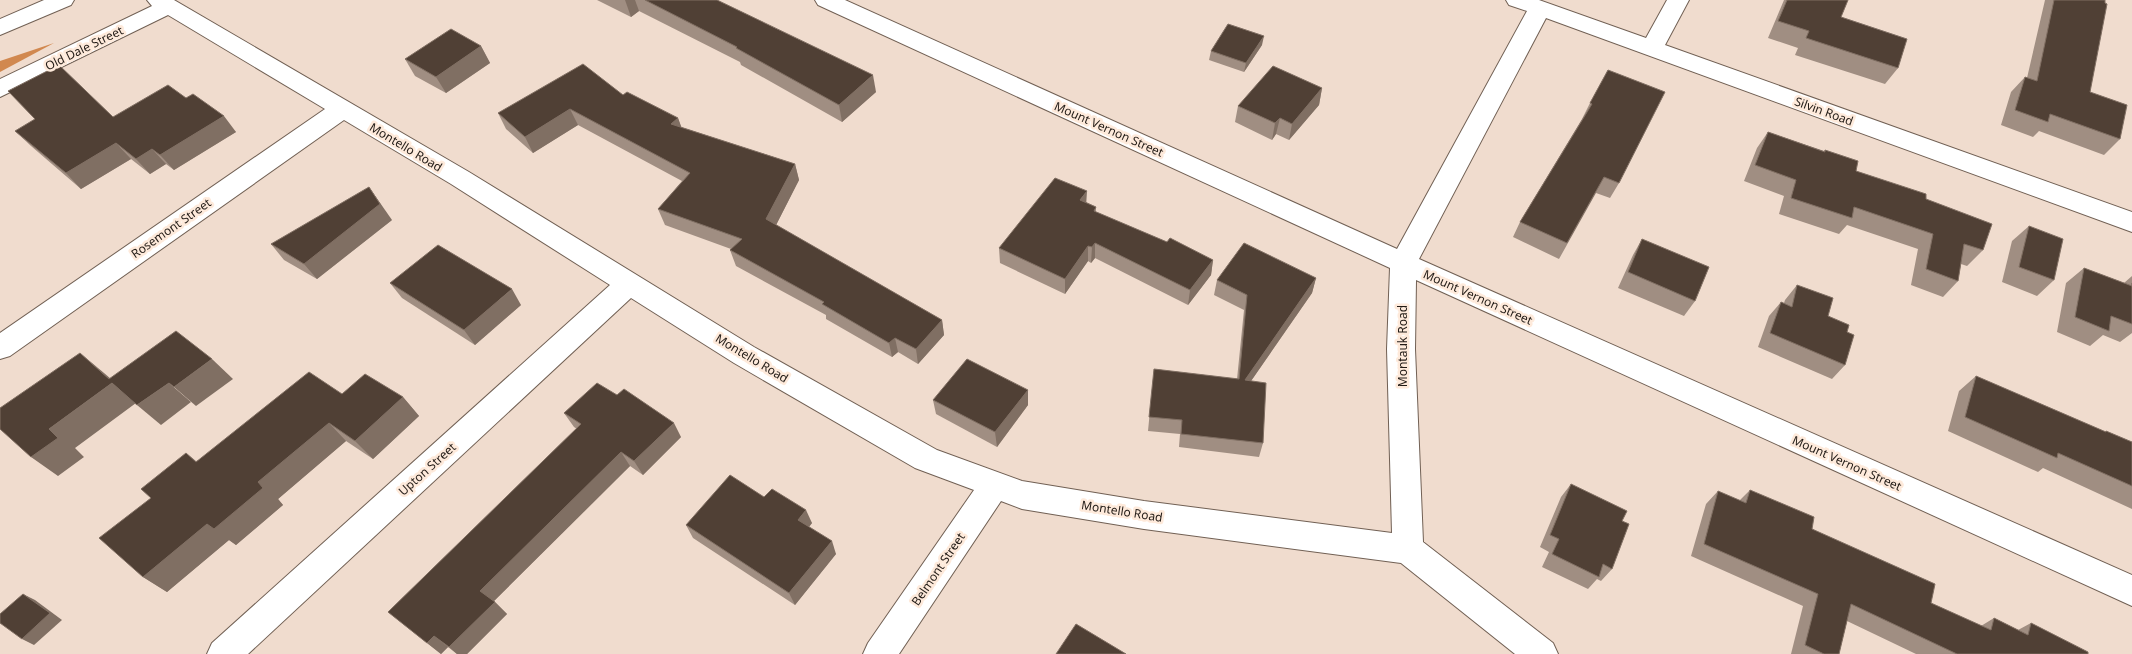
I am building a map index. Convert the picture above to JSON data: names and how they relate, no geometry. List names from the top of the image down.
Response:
{
  "streets": {
    "street": [
      "Old Dale Street",
      "Silvin Road",
      "Mount Vernon Street",
      "Montello Road",
      "Rosemont Street",
      "Montauk Road",
      "Upton Street",
      "Belmont Street"
    ]
  },
  "crossings": [
    ["Old Dale Street", "Montello Road"],
    ["Silvin Road", "Montauk Road"],
    ["Mount Vernon Street", "Montauk Road"],
    ["Montello Road", "Rosemont Street"],
    ["Montello Road", "Montauk Road"],
    ["Montello Road", "Upton Street"],
    ["Montello Road", "Belmont Street"]
  ]
}
